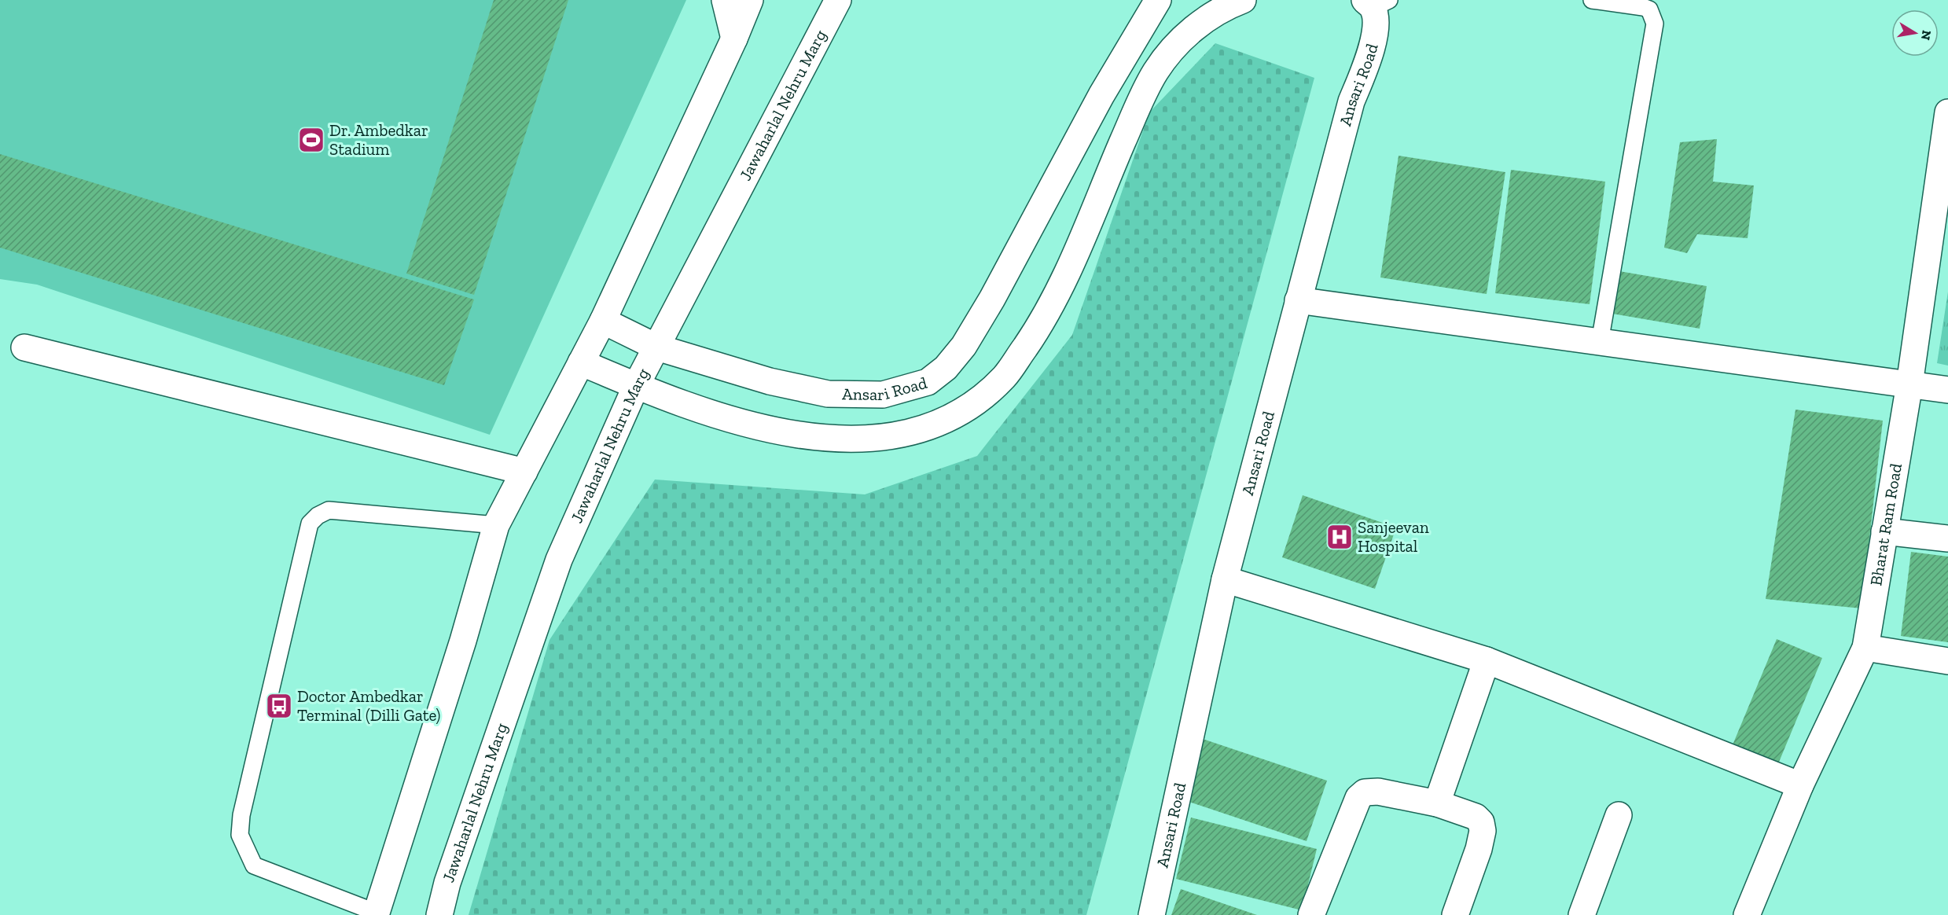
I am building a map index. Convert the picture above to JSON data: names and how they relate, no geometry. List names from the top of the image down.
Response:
{
  "streets": {
    "street": ["Ansari Road", "Jawaharlal Nehru Marg", "Bharat Ram Road"]
  },
  "crossings": [
    ["Ansari Road", "Jawaharlal Nehru Marg"]
  ],
  "places": {
    "sports": ["Dr. Ambedkar Stadium"],
    "hospital": ["Sanjeevan Hospital"],
    "bus stop": ["Doctor Ambedkar Terminal (Dilli Gate)"]
  },
  "north": "right"
}
